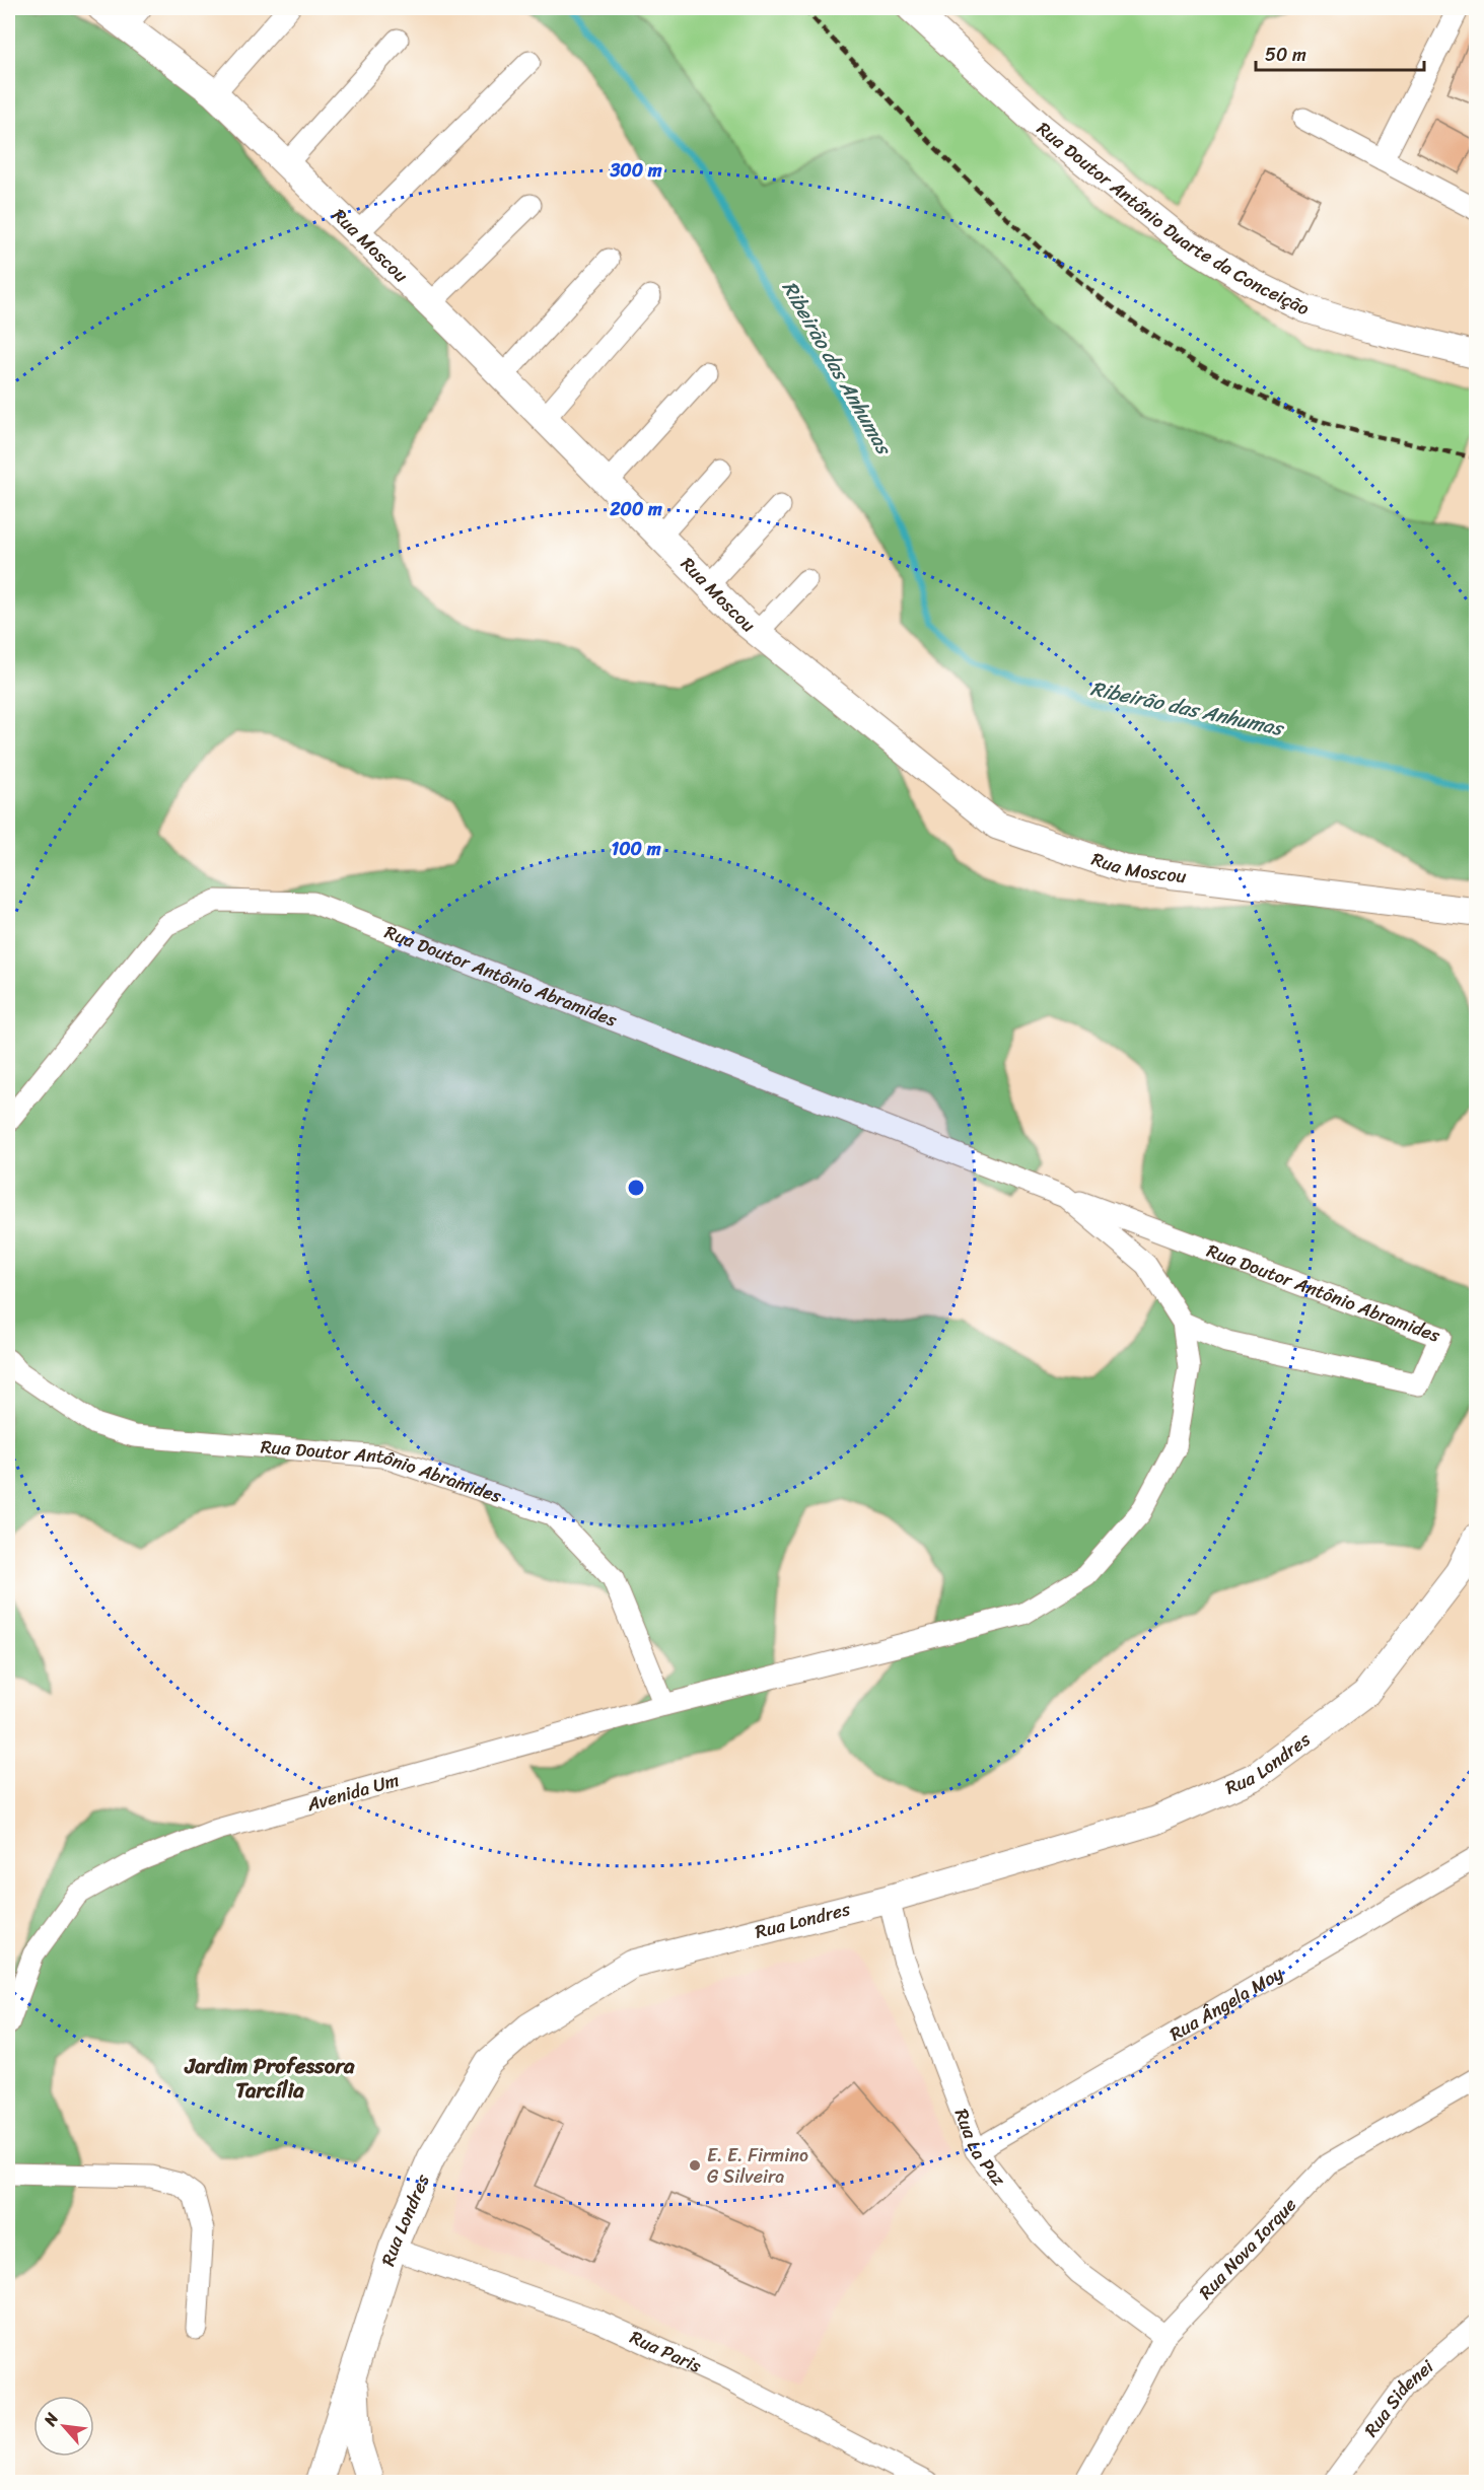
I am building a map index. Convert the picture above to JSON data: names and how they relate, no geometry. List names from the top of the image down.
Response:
{
  "streets": {
    "street": [
      "Rua Doutor Antônio Duarte da Conceição",
      "Rua Moscou",
      "Rua Doutor Antônio Abramides",
      "Rua Londres",
      "Avenida Um",
      "Rua Ângela Moy",
      "Rua La Paz",
      "Rua Nova Iorque",
      "Rua Paris",
      "Rua Sidenei"
    ]
  },
  "crossings": [
    ["Rua Doutor Antônio Abramides", "Avenida Um"],
    ["Rua Londres", "Rua La Paz"],
    ["Rua Londres", "Rua Paris"],
    ["Rua Ângela Moy", "Rua La Paz"],
    ["Rua La Paz", "Rua Nova Iorque"]
  ],
  "districts": ["Jardim Professora Tarcília"],
  "water": ["Ribeirão das Anhumas"],
  "places": ["E. E. Firmino G Silveira"],
  "scale_bar": "50 m",
  "north": "top left",
  "rings": ["300 m", "200 m", "100 m"]
}
